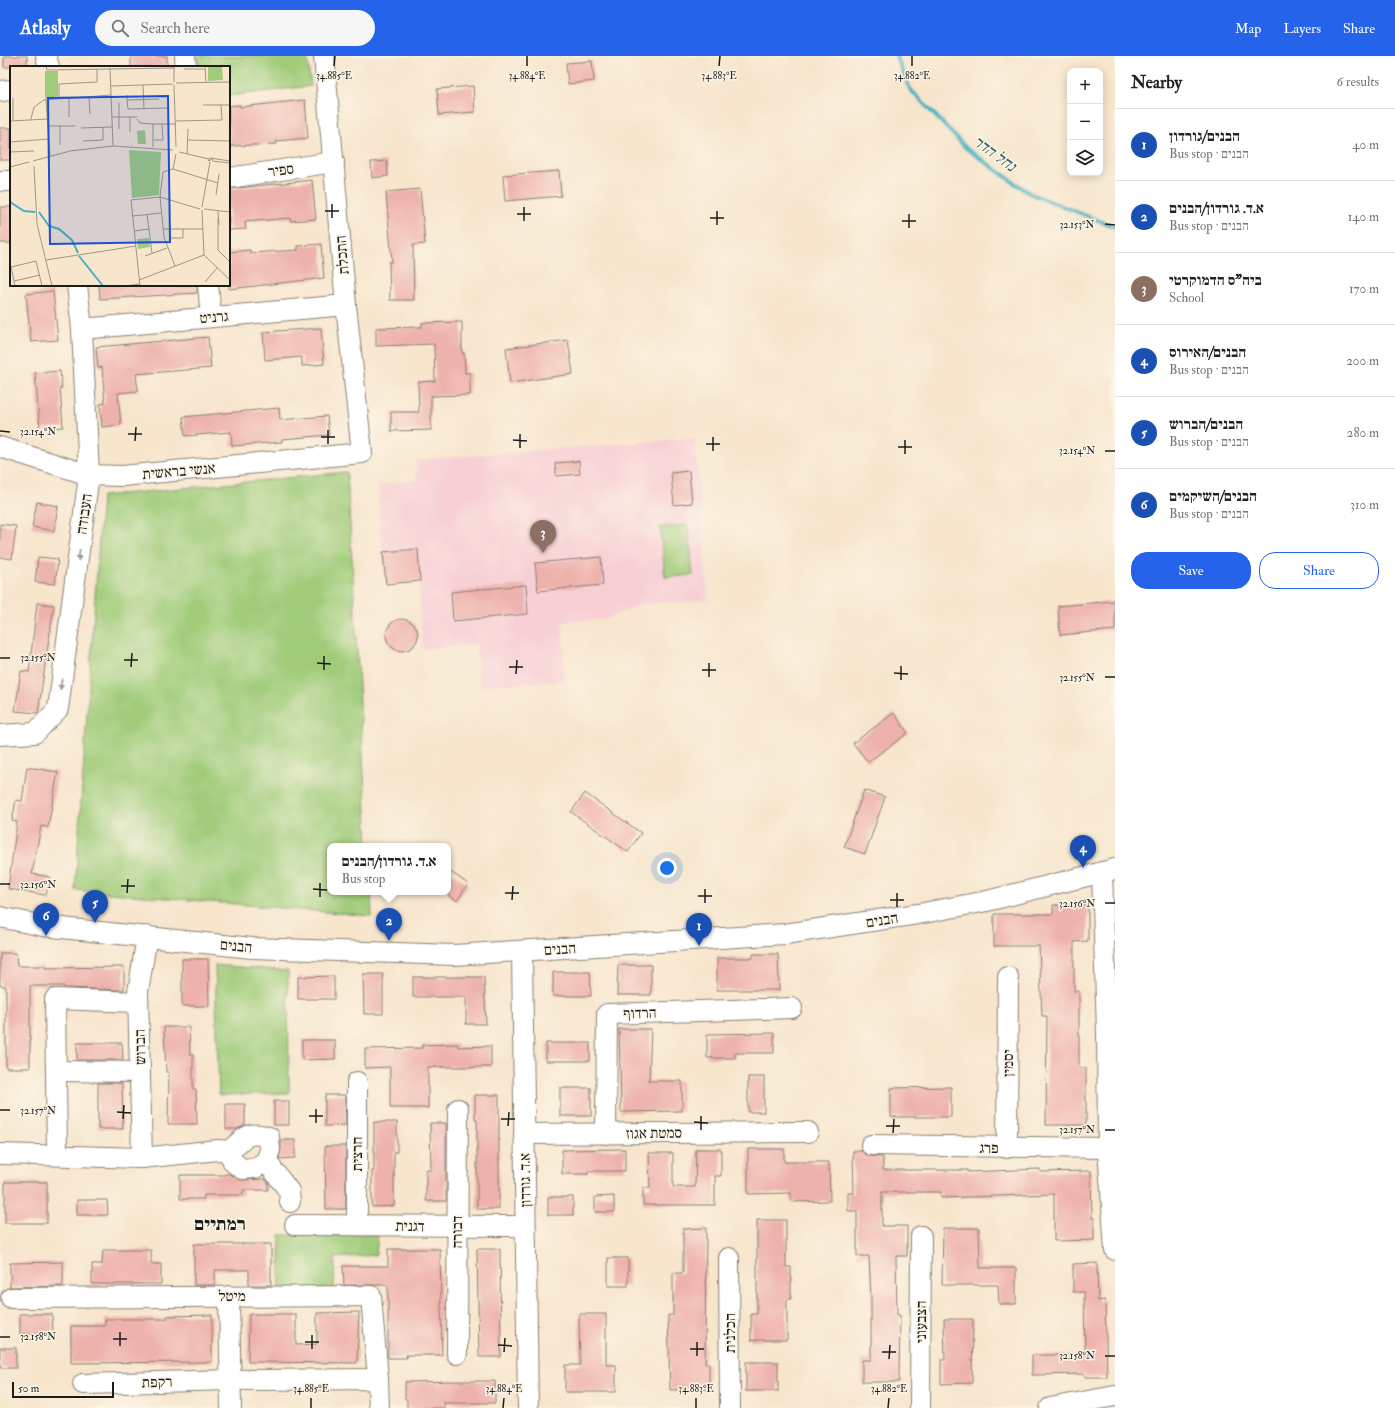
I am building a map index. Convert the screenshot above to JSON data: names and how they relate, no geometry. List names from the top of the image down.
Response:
{
  "streets": {
    "street": [
      "ספיר",
      "התכלת",
      "גרניט",
      "אנשי בראשית",
      "העבודה",
      "הבנים",
      "הרדוף",
      "הברוש",
      "יסמין",
      "סמטת אגוז",
      "פרג",
      "חרצית",
      "א.ד. גורדון",
      "דגנית",
      "דבורה",
      "מיטל",
      "הצבעוני",
      "הכלנית",
      "רקפת"
    ]
  },
  "crossings": [
    ["ספיר", "התכלת"],
    ["התכלת", "גרניט"],
    ["התכלת", "אנשי בראשית"],
    ["גרניט", "העבודה"],
    ["אנשי בראשית", "העבודה"],
    ["הבנים", "הברוש"],
    ["הבנים", "א.ד. גורדון"],
    ["הרדוף", "סמטת אגוז"],
    ["יסמין", "פרג"],
    ["סמטת אגוז", "א.ד. גורדון"],
    ["חרצית", "דגנית"],
    ["א.ד. גורדון", "דגנית"],
    ["דגנית", "דבורה"],
    ["מיטל", "רקפת"]
  ],
  "one_way": ["העבודה"],
  "districts": ["רמתיים"],
  "water": ["נחל הדר"],
  "scale_bar": "50 m",
  "page": {
    "header": "Atlasly",
    "search": "Search here",
    "nav": ["Map", "Layers", "Share"],
    "heading": ["Nearby", "6 results"],
    "map_buttons": ["+", "−"],
    "list": [
      {
        "mark": "1",
        "name": "הבנים/גורדון",
        "note": "Bus stop · הבנים",
        "value": "40 m"
      },
      {
        "mark": "2",
        "name": "א.ד. גורדון/הבנים",
        "note": "Bus stop · הבנים",
        "value": "140 m"
      },
      {
        "mark": "3",
        "name": "ביה\"ס הדמוקרטי",
        "note": "School",
        "value": "170 m"
      },
      {
        "mark": "4",
        "name": "הבנים/האירוס",
        "note": "Bus stop · הבנים",
        "value": "200 m"
      },
      {
        "mark": "5",
        "name": "הבנים/הברוש",
        "note": "Bus stop · הבנים",
        "value": "280 m"
      },
      {
        "mark": "6",
        "name": "הבנים/השיקמים",
        "note": "Bus stop · הבנים",
        "value": "310 m"
      }
    ],
    "pins": [
      "3",
      "4",
      "5",
      "6",
      "2",
      "1"
    ],
    "buttons": ["Save", "Share"],
    "popup": ["א.ד. גורדון/הבנים", "Bus stop"],
    "scale": "50 m"
  },
  "coordinates": [
    "34.885°E",
    "34.884°E",
    "34.883°E",
    "34.882°E",
    "32.153°N",
    "32.154°N",
    "32.155°N",
    "32.156°N",
    "32.157°N",
    "32.158°N"
  ]
}
